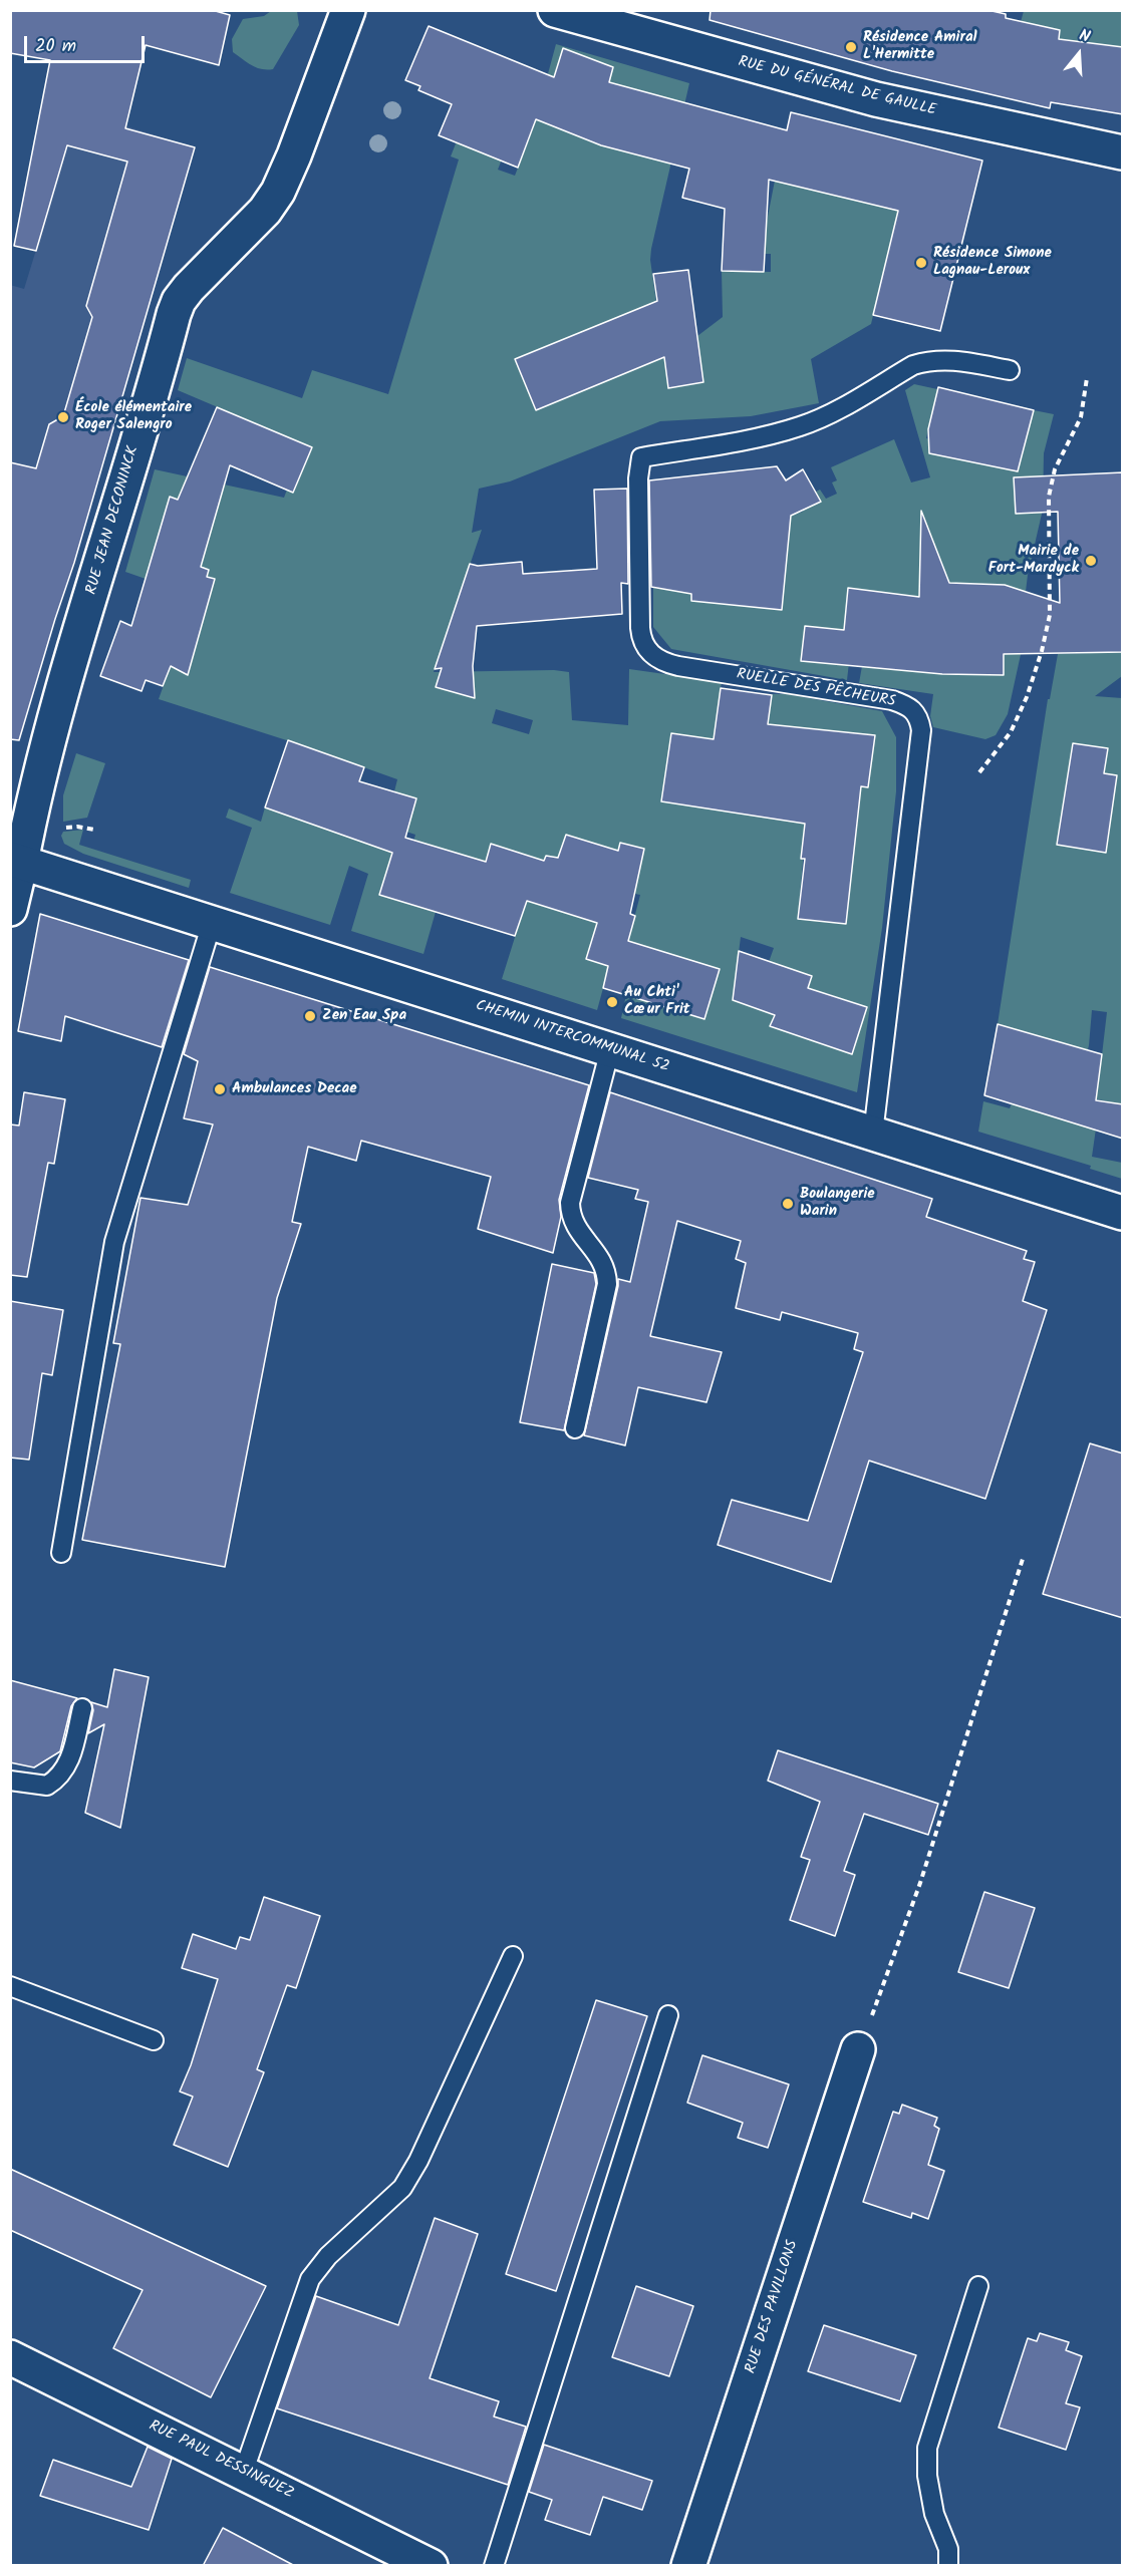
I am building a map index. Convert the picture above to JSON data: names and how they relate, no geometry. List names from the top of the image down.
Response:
{
  "streets": {
    "street": [
      "RUE DU GÉNÉRAL DE GAULLE",
      "RUE JEAN DECONINCK",
      "CHEMIN INTERCOMMUNAL 52",
      "RUE DES PAVILLONS",
      "RUE PAUL DESSINGUEZ"
    ],
    "lane": ["RUELLE DES PÊCHEURS"]
  },
  "crossings": [
    ["RUE JEAN DECONINCK", "CHEMIN INTERCOMMUNAL 52"],
    ["RUELLE DES PÊCHEURS", "CHEMIN INTERCOMMUNAL 52"]
  ],
  "places": [
    "Résidence Amiral L'Hermitte",
    "Résidence Simone Lagnau-Leroux",
    "École élémentaire Roger Salengro",
    "Mairie de Fort-Mardyck",
    "Au Chti' Cœur Frit",
    "Zen Eau Spa",
    "Ambulances Decae",
    "Boulangerie Warin"
  ],
  "scale_bar": "20 m",
  "north": "top"
}
